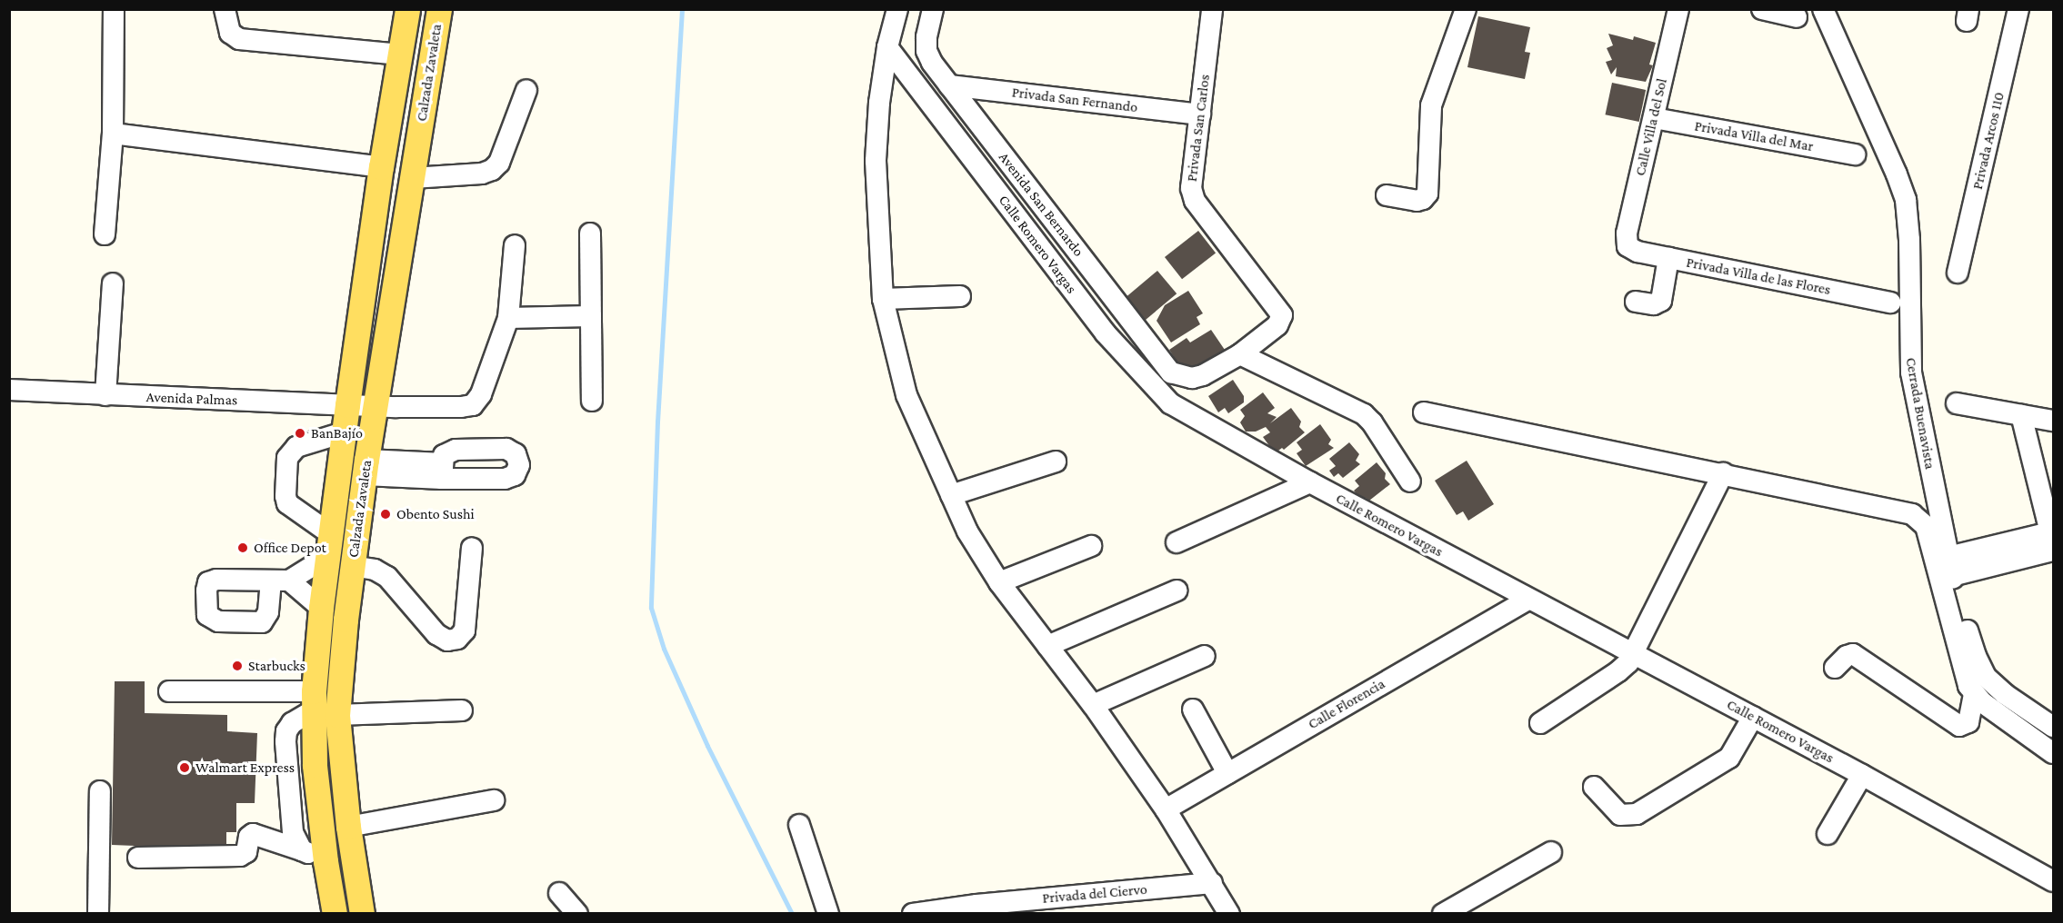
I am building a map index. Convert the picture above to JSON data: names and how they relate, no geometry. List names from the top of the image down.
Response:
{
  "streets": {
    "main road": ["Calzada Zavaleta"],
    "street": [
      "Privada San Fernando",
      "Calle Villa del Sol",
      "Privada San Carlos",
      "Privada Villa del Mar",
      "Privada Arcos 110",
      "Avenida San Bernardo",
      "Calle Romero Vargas",
      "Privada Villa de las Flores",
      "Avenida Palmas",
      "Cerrada Buenavista",
      "Calle Florencia",
      "Privada del Ciervo"
    ]
  },
  "crossings": [
    ["Calzada Zavaleta", "Avenida Palmas"],
    ["Privada San Fernando", "Privada San Carlos"],
    ["Privada San Fernando", "Avenida San Bernardo"],
    ["Calle Villa del Sol", "Privada Villa del Mar"],
    ["Calle Villa del Sol", "Privada Villa de las Flores"],
    ["Privada San Carlos", "Avenida San Bernardo"],
    ["Calle Romero Vargas", "Calle Florencia"]
  ],
  "places": [
    "BanBajío",
    "Obento Sushi",
    "Office Depot",
    "Starbucks",
    "Walmart Express"
  ]
}
